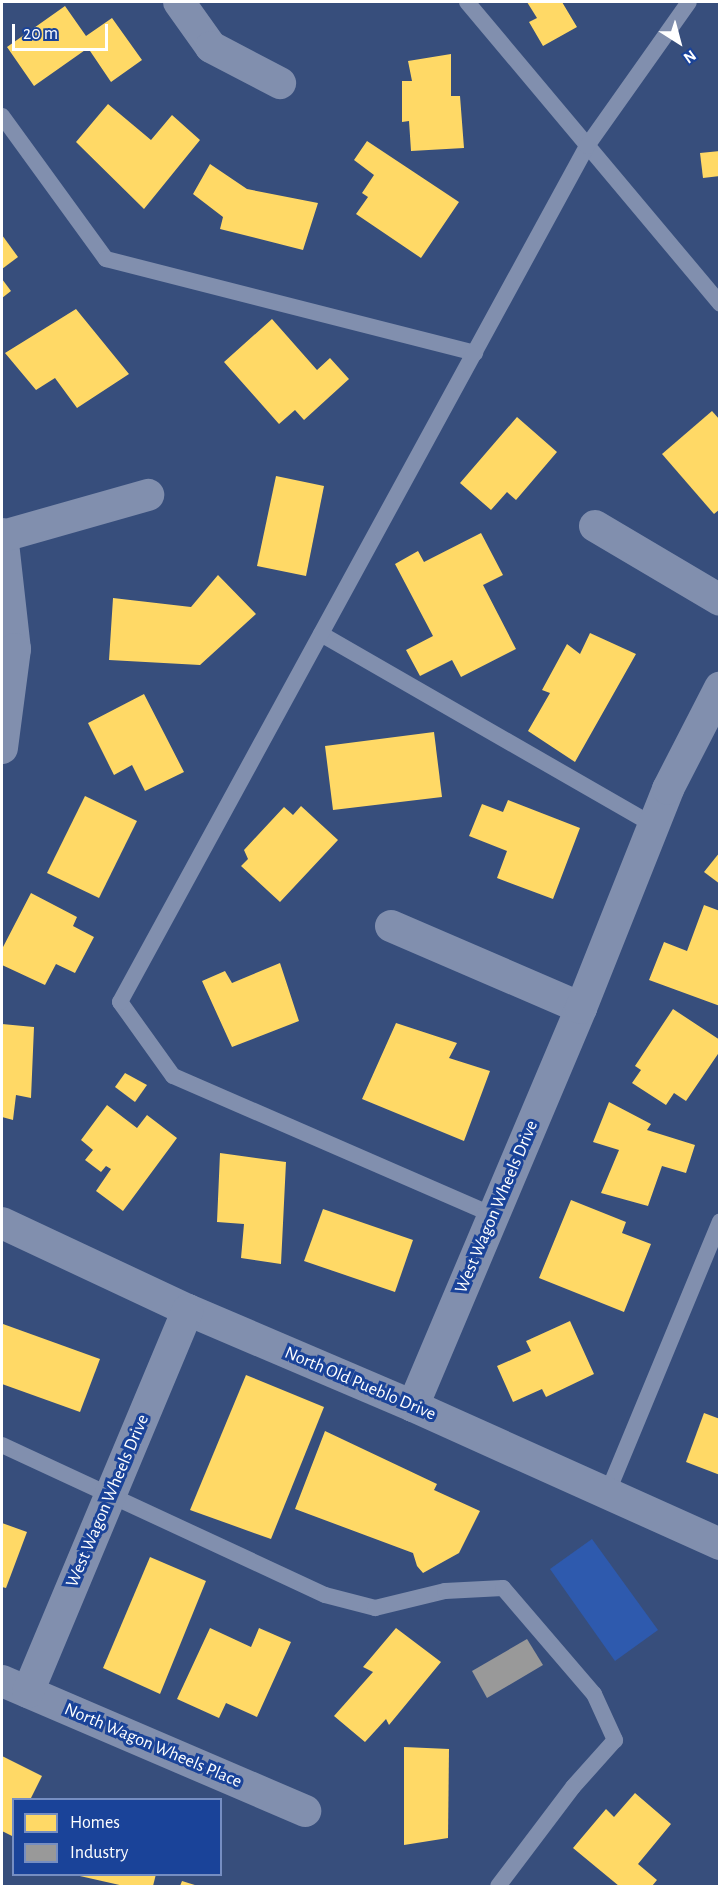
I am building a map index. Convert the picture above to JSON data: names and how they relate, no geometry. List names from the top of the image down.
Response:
{
  "streets": {
    "street": ["West Wagon Wheels Drive", "North Old Pueblo Drive", "North Wagon Wheels Place"]
  },
  "crossings": [
    ["West Wagon Wheels Drive", "North Old Pueblo Drive"],
    ["West Wagon Wheels Drive", "North Wagon Wheels Place"]
  ],
  "legend": ["Homes", "Industry"],
  "scale_bar": "20 m",
  "north": "bottom right"
}
